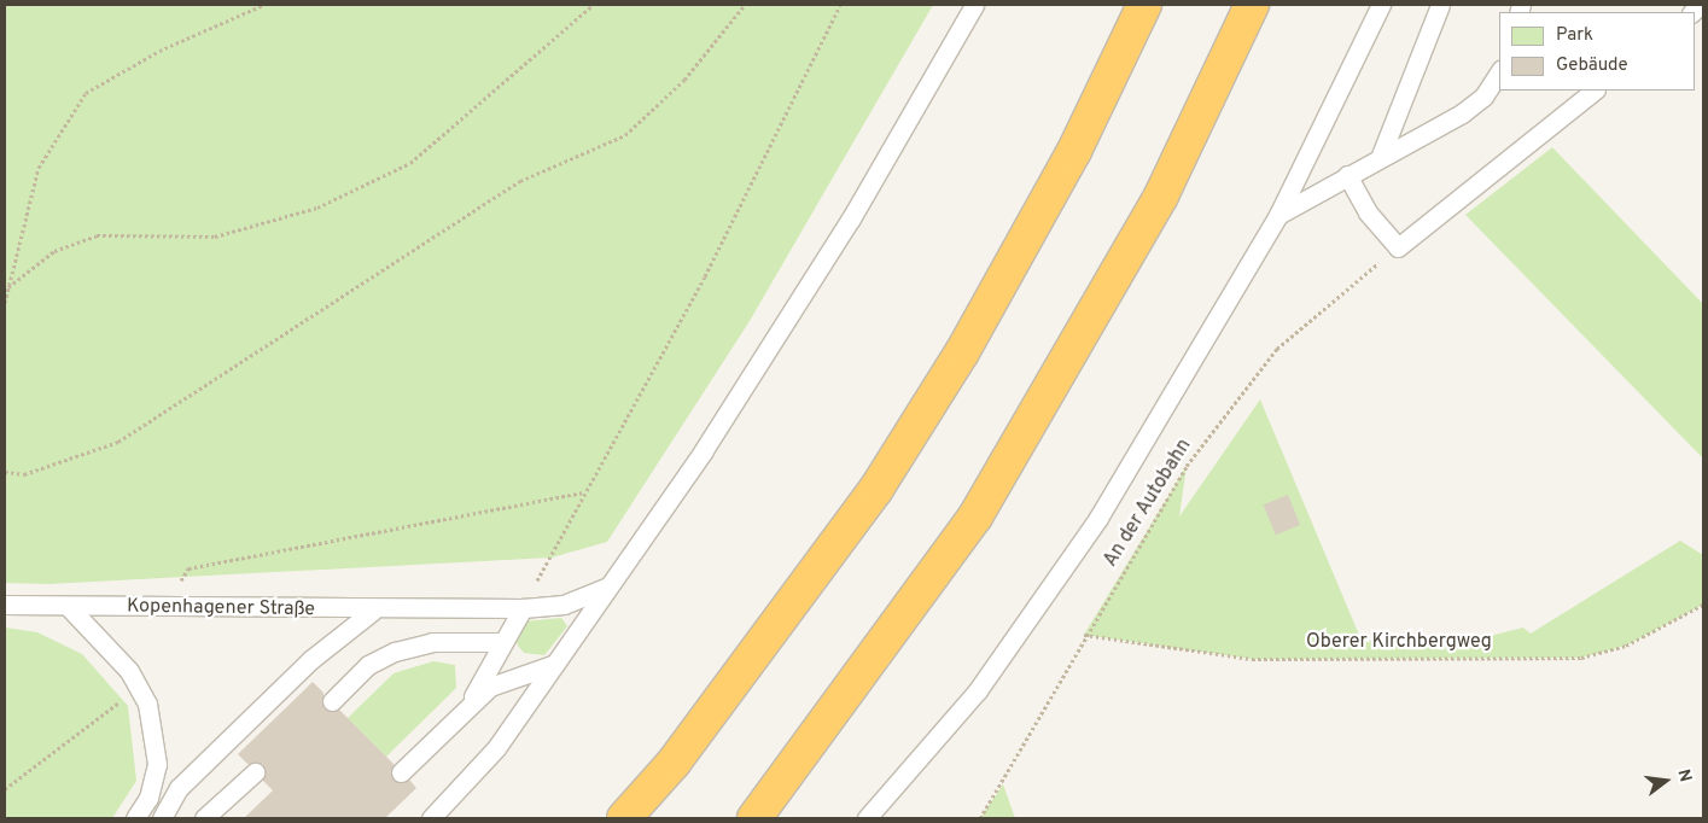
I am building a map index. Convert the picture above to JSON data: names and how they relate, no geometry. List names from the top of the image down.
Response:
{
  "streets": {
    "lane": ["Kopenhagener Straße"],
    "path": ["An der Autobahn", "Oberer Kirchbergweg"]
  },
  "crossings": [
    ["An der Autobahn", "Oberer Kirchbergweg"]
  ],
  "legend": ["Park", "Gebäude"],
  "north": "right"
}
